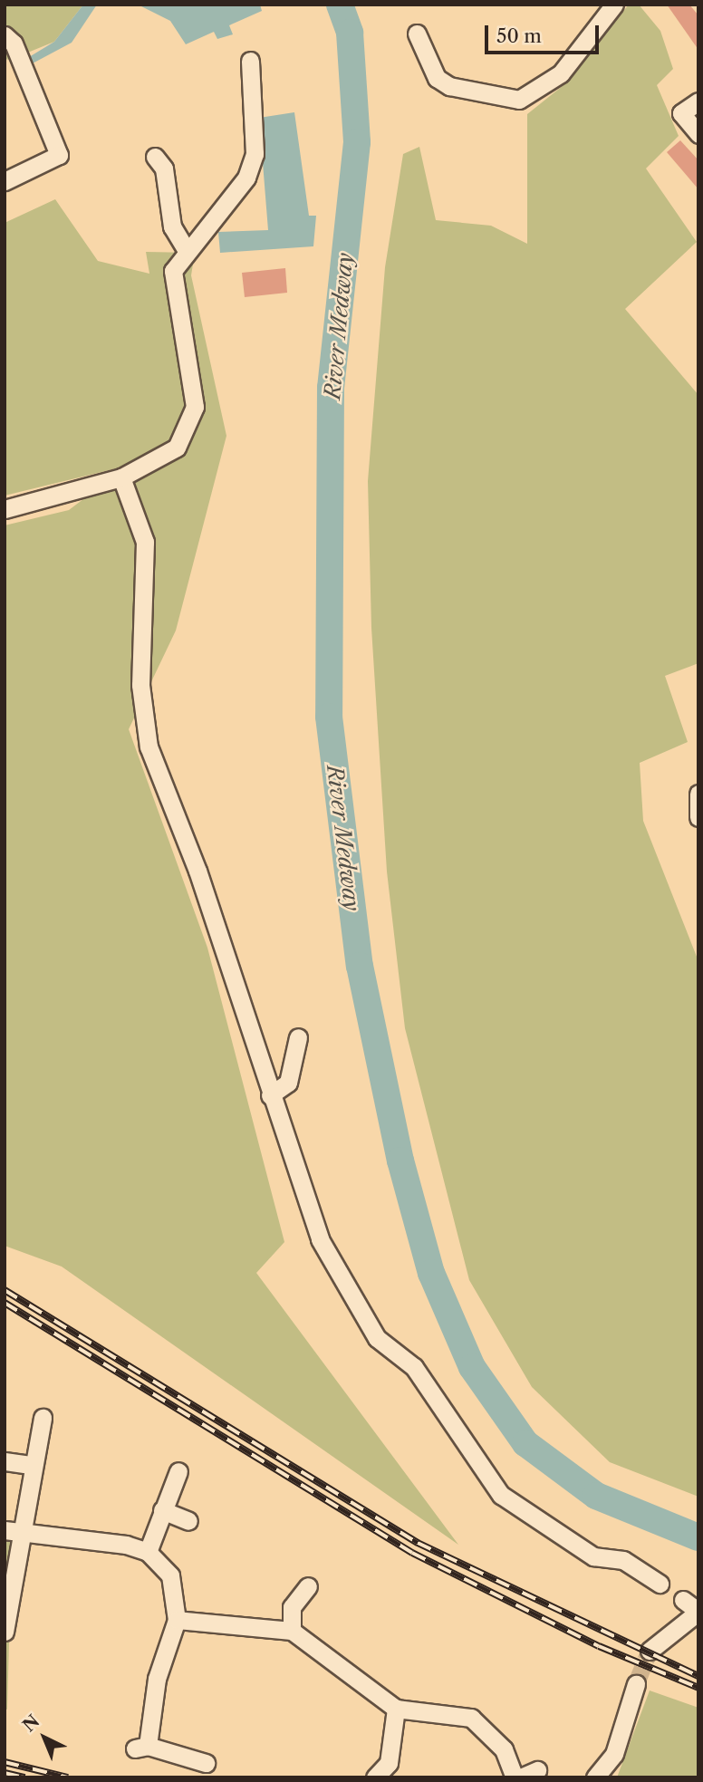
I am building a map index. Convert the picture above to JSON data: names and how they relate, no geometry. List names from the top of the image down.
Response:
{
  "water": ["River Medway"],
  "scale_bar": "50 m",
  "north": "top left"
}
